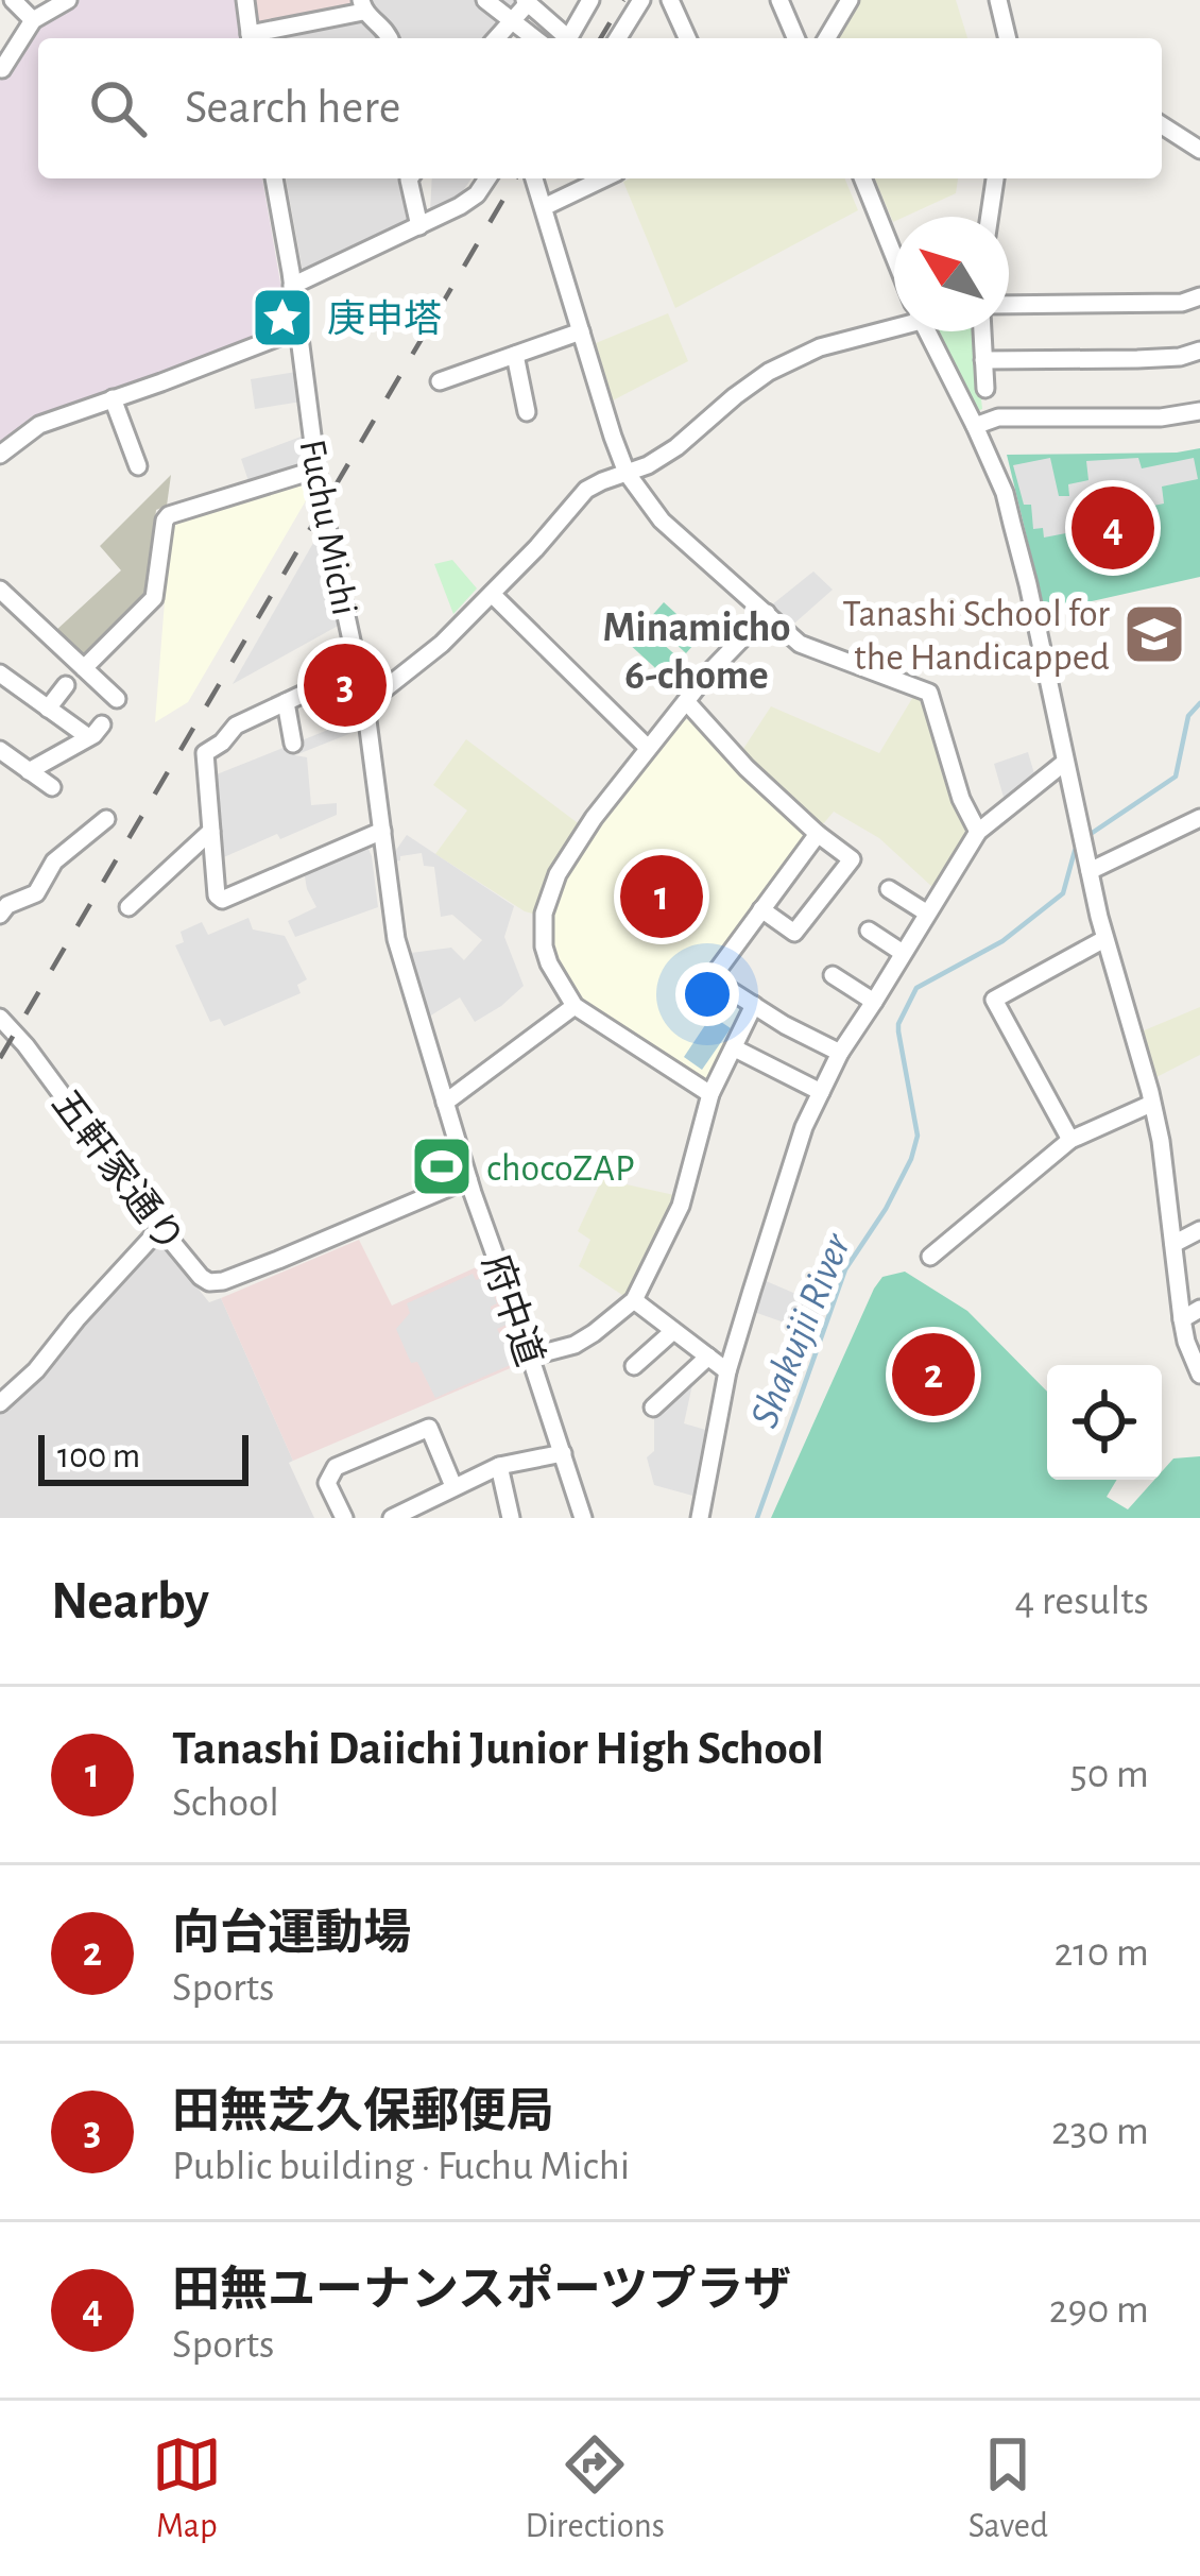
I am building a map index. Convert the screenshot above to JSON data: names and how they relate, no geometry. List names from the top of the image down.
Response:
{
  "streets": {
    "street": ["Fuchu Michi", "五軒家通り", "府中道"]
  },
  "crossings": [
    ["Fuchu Michi", "府中道"],
    ["五軒家通り", "府中道"]
  ],
  "districts": ["Minamicho 6-chome"],
  "water": ["Shakujii River"],
  "places": {
    "place": ["庚申塔"],
    "school or university": ["Tanashi School for the Handicapped"],
    "sports": ["chocoZAP"]
  },
  "scale_bar": "100 m",
  "north": "top left",
  "page": {
    "search": "Search here",
    "pins": [
      "4",
      "3",
      "1",
      "2"
    ],
    "scale": "100 m",
    "heading": ["Nearby", "4 results"],
    "list": [
      {
        "mark": "1",
        "name": "Tanashi Daiichi Junior High School",
        "note": "School",
        "value": "50 m"
      },
      {
        "mark": "2",
        "name": "向台運動場",
        "note": "Sports",
        "value": "210 m"
      },
      {
        "mark": "3",
        "name": "田無芝久保郵便局",
        "note": "Public building · Fuchu Michi",
        "value": "230 m"
      },
      {
        "mark": "4",
        "name": "田無ユーナンスポーツプラザ",
        "note": "Sports",
        "value": "290 m"
      }
    ],
    "nav": ["Map", "Directions", "Saved"]
  }
}
